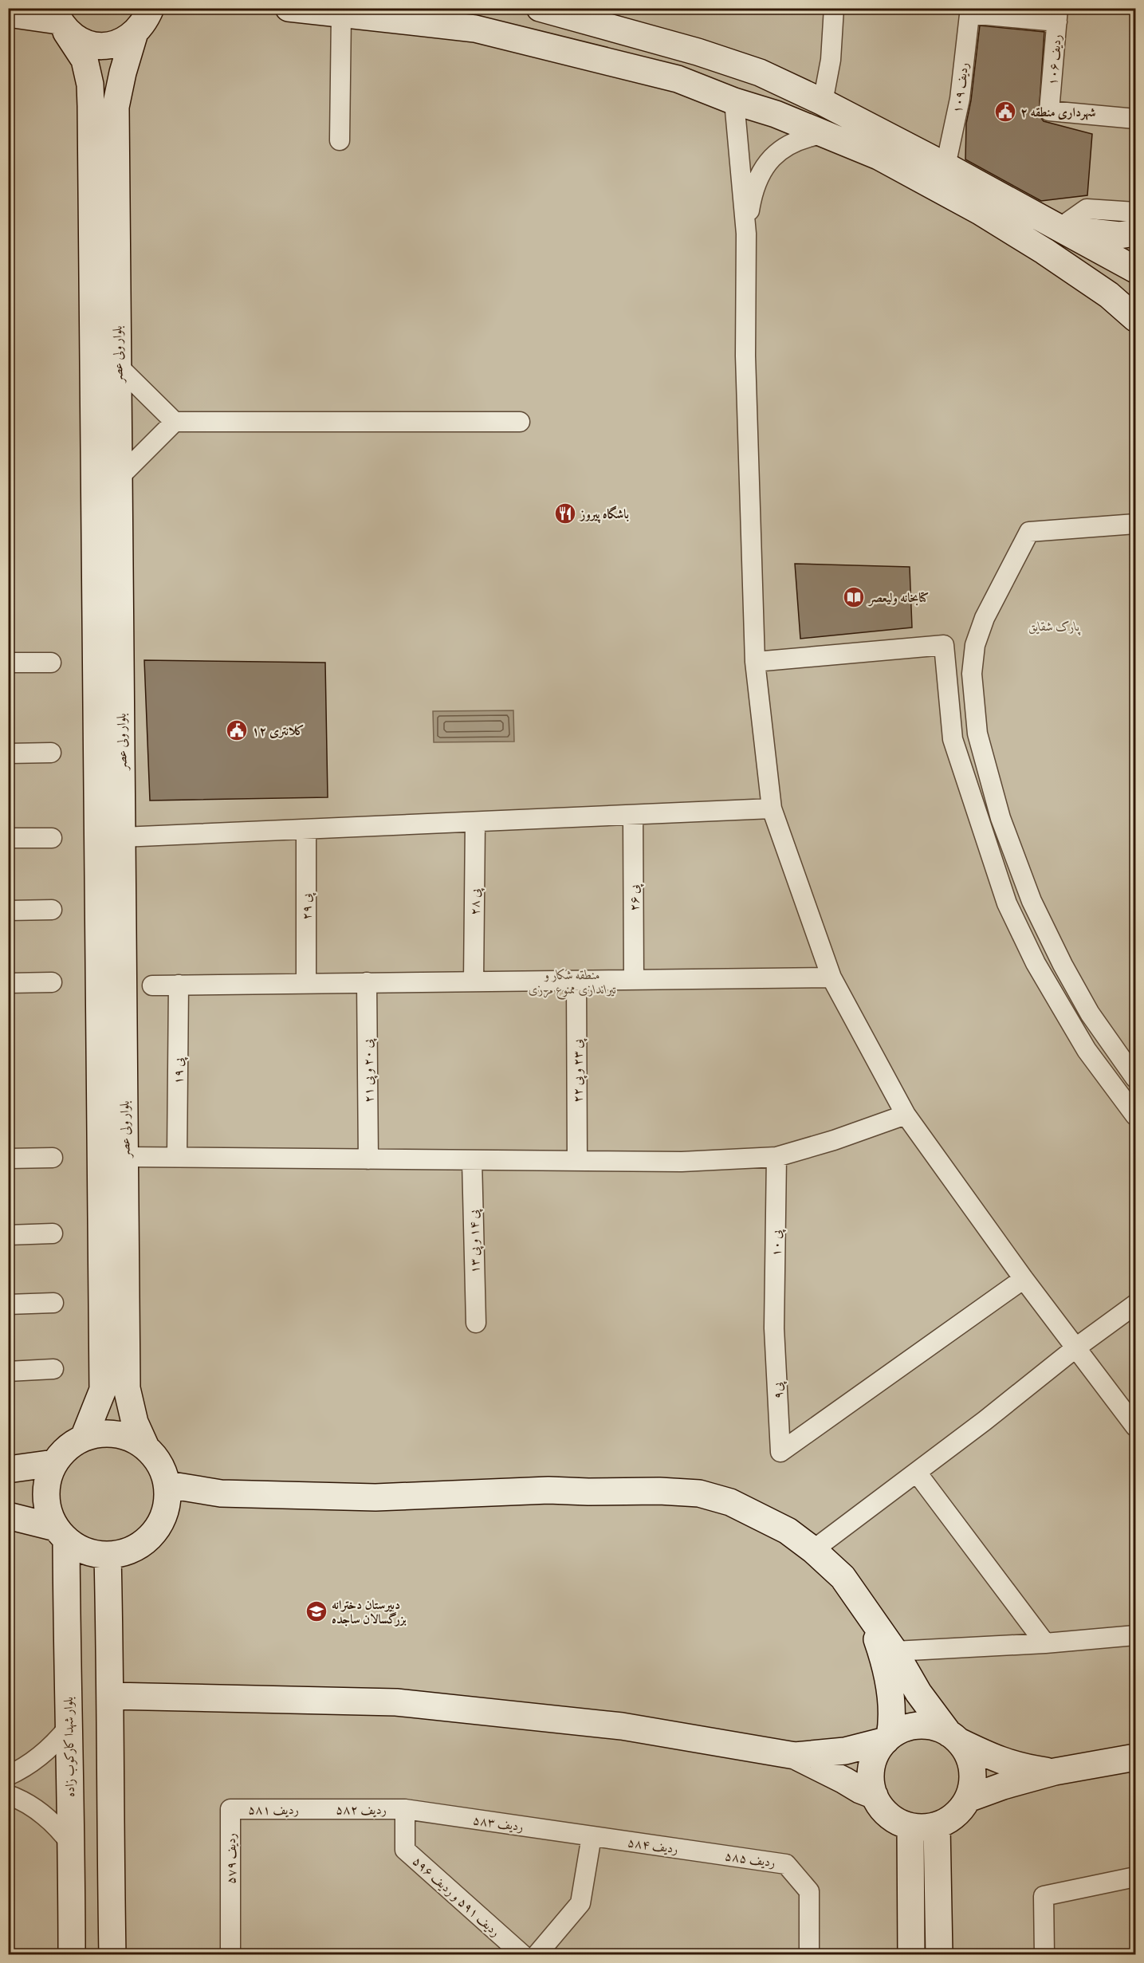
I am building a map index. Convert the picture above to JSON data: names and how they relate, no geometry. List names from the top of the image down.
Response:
{
  "streets": {
    "street": [
      "ردیف ۱۰۶",
      "ردیف ۱۰۹",
      "بلوار ولی عصر",
      "پی ۲۶",
      "پی ۲۸",
      "پی ۲۹",
      "پی ۱۹",
      "پی ۲۰ و پی ۲۱",
      "پی ۲۳ و پی ۲۲",
      "پی ۱۴ و پی ۱۳",
      "پی ۱۰",
      "پی۹",
      "بلوار شهدا کارکوب زاده",
      "ردیف ۵۸۱",
      "ردیف ۵۸۲",
      "ردیف ۵۸۳",
      "ردیف ۵۸۴",
      "ردیف ۵۷۹",
      "ردیف ۵۸۵",
      "ردیف ۵۹۱ و ردیف ۵۹۶"
    ]
  },
  "crossings": [
    ["بلوار ولی عصر", "بلوار شهدا کارکوب زاده"],
    ["پی ۱۰", "پی۹"],
    ["ردیف ۵۸۱", "ردیف ۵۸۲"],
    ["ردیف ۵۸۱", "ردیف ۵۷۹"],
    ["ردیف ۵۸۲", "ردیف ۵۸۳"],
    ["ردیف ۵۸۲", "ردیف ۵۹۱ و ردیف ۵۹۶"],
    ["ردیف ۵۸۳", "ردیف ۵۸۴"],
    ["ردیف ۵۸۳", "ردیف ۵۹۱ و ردیف ۵۹۶"],
    ["ردیف ۵۸۴", "ردیف ۵۸۵"]
  ],
  "parks": ["پارک شقایق", "منطقه شکار و تیراندازی ممنوع مرزی"],
  "places": {
    "public building": ["شهرداری منطقه ۲", "کلانتری ۱۲"],
    "restaurant": ["باشگاه پیروز"],
    "library": ["کتابخانه ولیعصر"],
    "school or university": ["دبیرستان دخترانه بزرگسالان ساجده"]
  }
}
